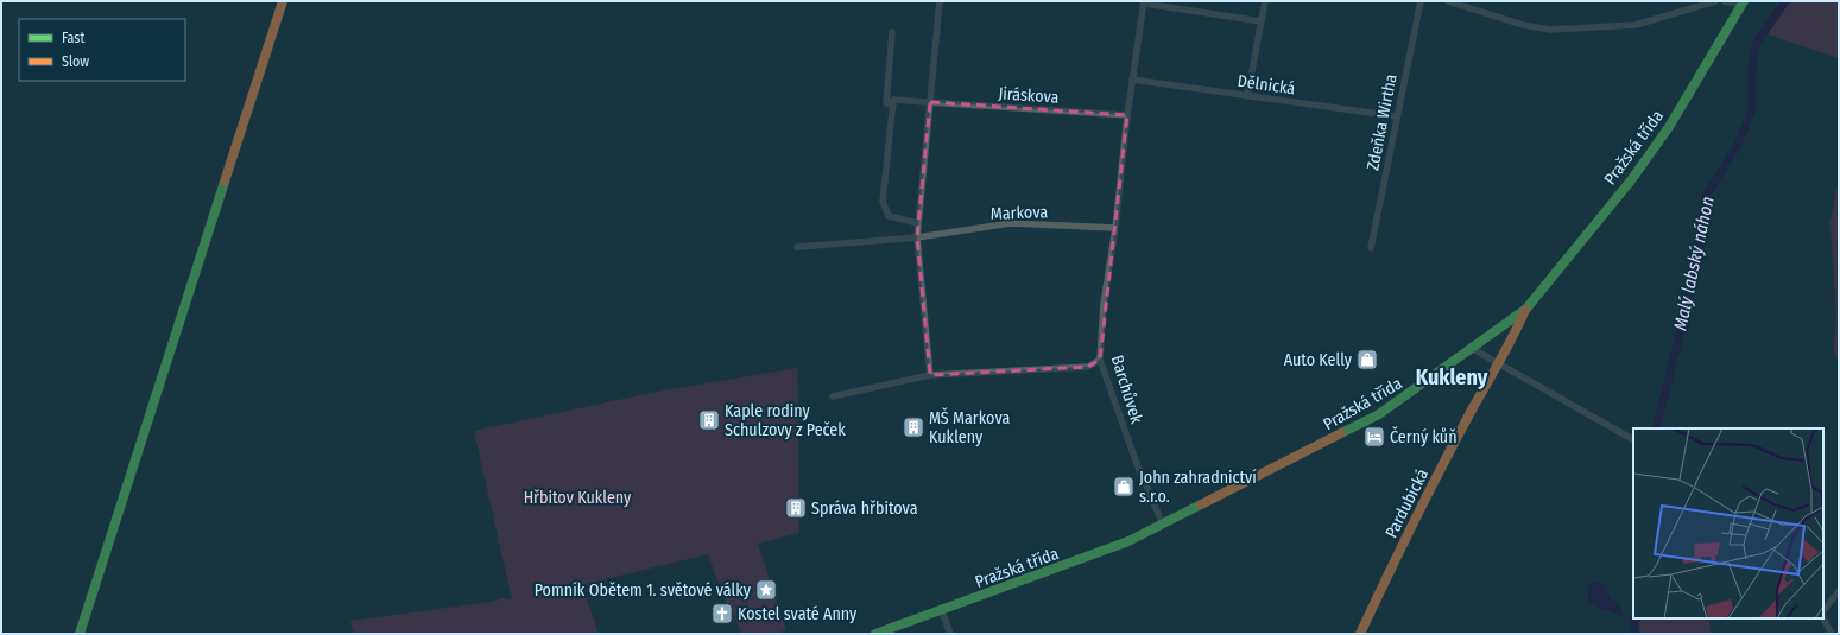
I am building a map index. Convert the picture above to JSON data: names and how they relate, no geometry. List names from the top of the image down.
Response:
{
  "streets": {
    "street": [
      "Dělnická",
      "Jiráskova",
      "Zdeňka Wirtha",
      "Pražská třída",
      "Markova",
      "Barchůvek",
      "Pardubická"
    ]
  },
  "crossings": [
    ["Dělnická", "Zdeňka Wirtha"],
    ["Pražská třída", "Barchůvek"],
    ["Pražská třída", "Pardubická"],
    ["Markova", "Barchůvek"]
  ],
  "districts": ["Kukleny"],
  "water": ["Malý labský náhon"],
  "parks": ["Hřbitov Kukleny"],
  "places": {
    "shop": ["Auto Kelly", "John zahradnictví s.r.o."],
    "building": ["Kaple rodiny Schulzovy z Peček", "MŠ Markova Kukleny", "Správa hřbitova"],
    "hotel": ["Černý kůň"],
    "place": ["Pomník Obětem 1. světové války"],
    "church": ["Kostel svaté Anny"]
  },
  "legend": ["Fast", "Slow"]
}
